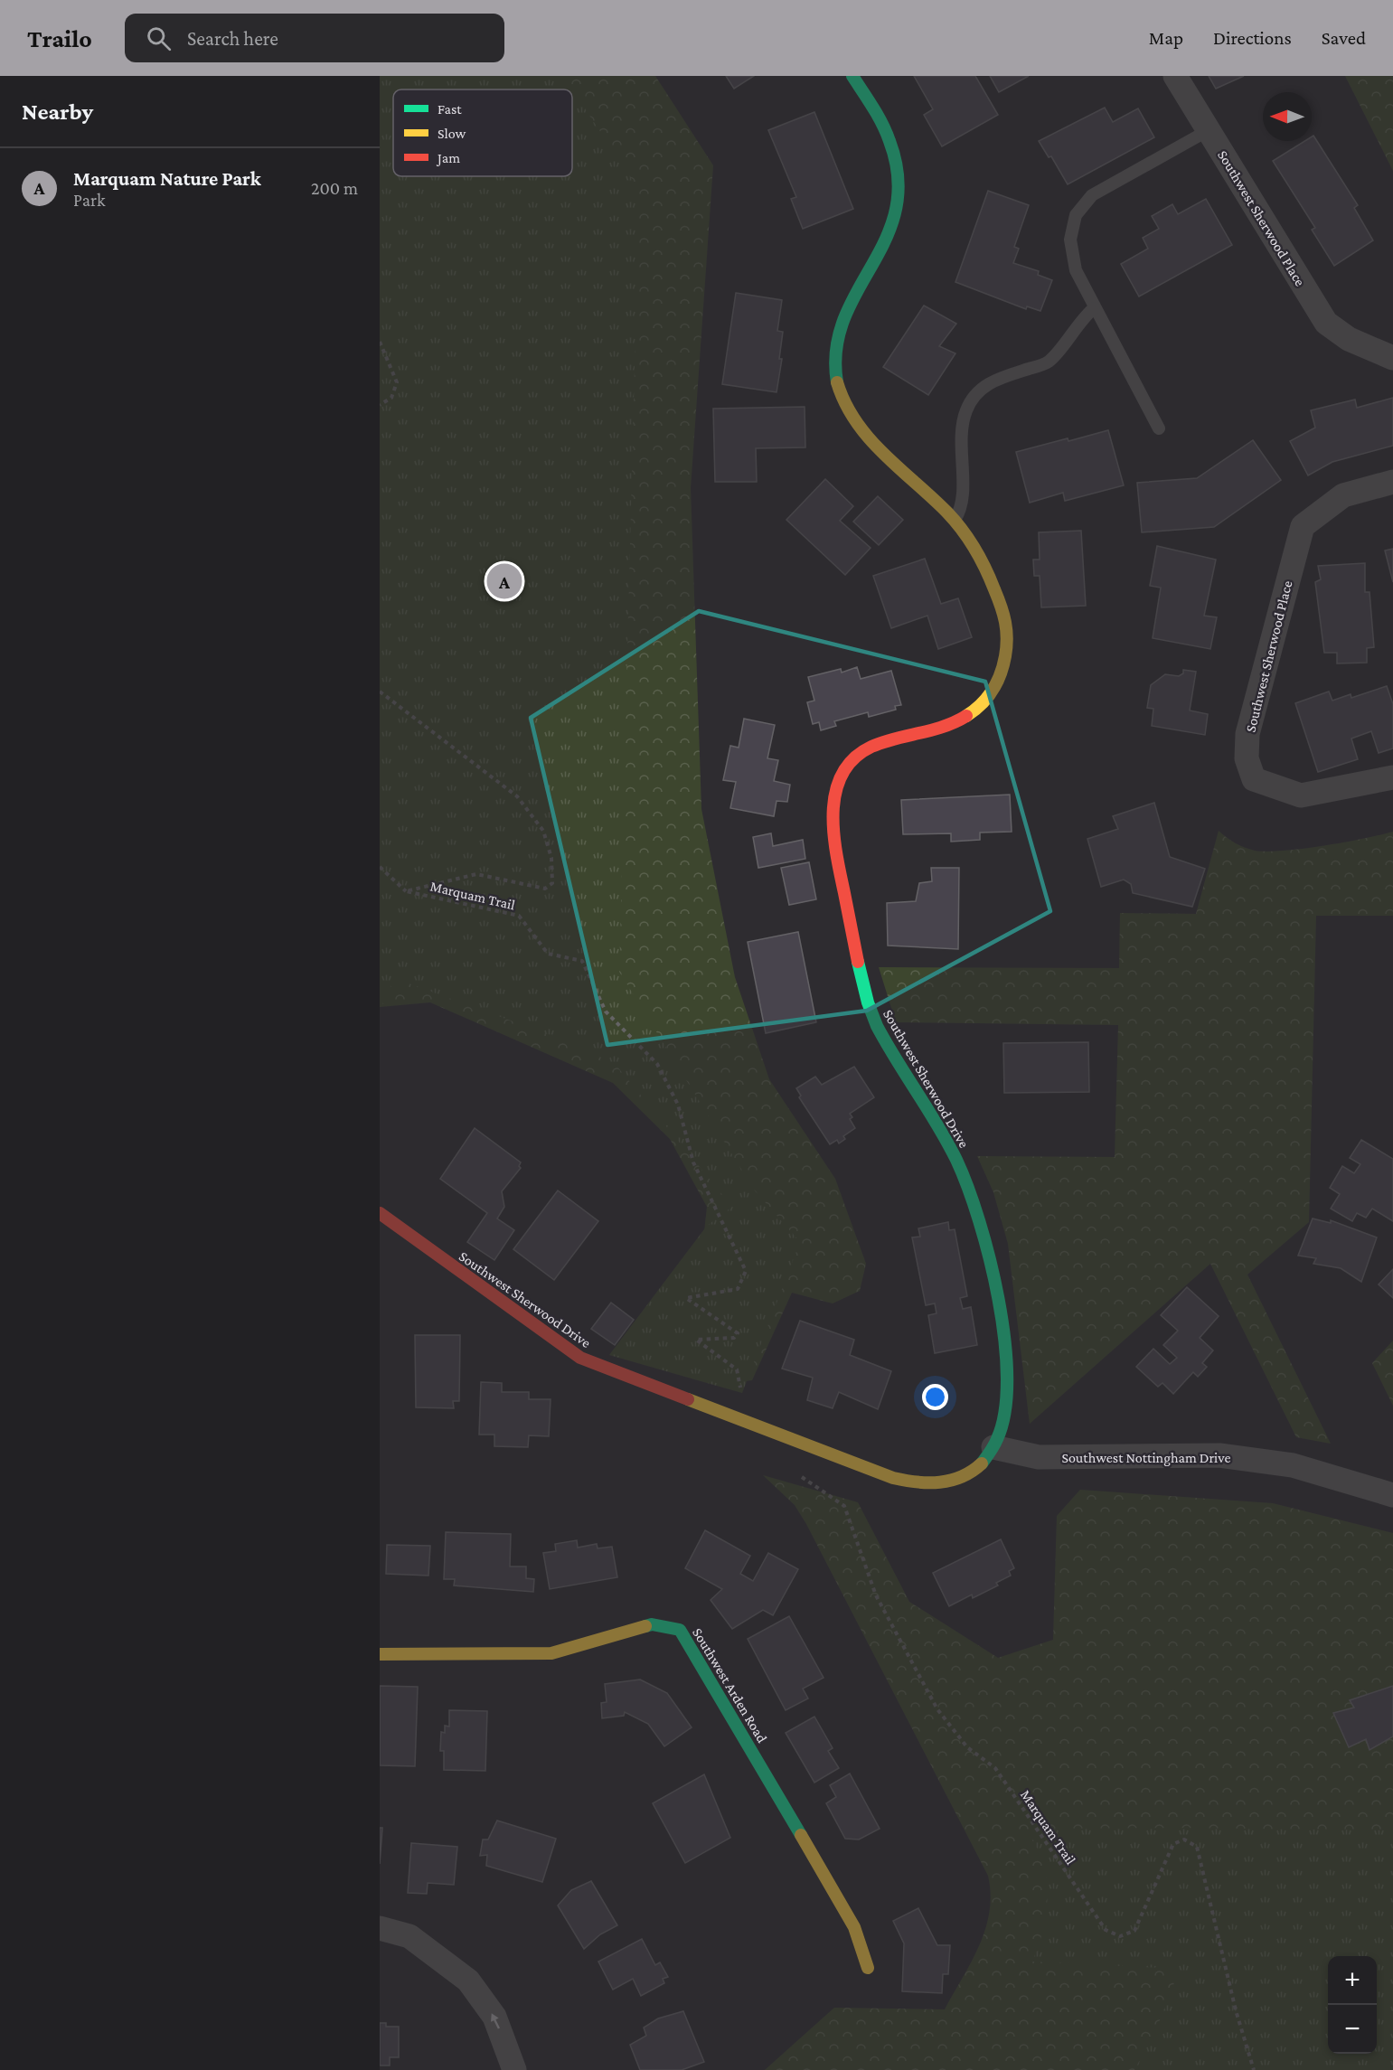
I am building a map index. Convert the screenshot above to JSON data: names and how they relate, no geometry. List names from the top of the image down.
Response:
{
  "streets": {
    "street": [
      "Southwest Sherwood Place",
      "Southwest Sherwood Drive",
      "Southwest Nottingham Drive",
      "Southwest Arden Road"
    ],
    "path": ["Marquam Trail"]
  },
  "crossings": [
    ["Southwest Sherwood Drive", "Southwest Nottingham Drive"]
  ],
  "legend": ["Fast", "Slow", "Jam"],
  "north": "left",
  "page": {
    "header": "Trailo",
    "search": "Search here",
    "nav": ["Map", "Directions", "Saved"],
    "heading": "Nearby",
    "list": [
      {
        "mark": "A",
        "name": "Marquam Nature Park",
        "note": "Park",
        "value": "200 m"
      }
    ],
    "pins": "A",
    "map_buttons": ["+", "−"]
  }
}
